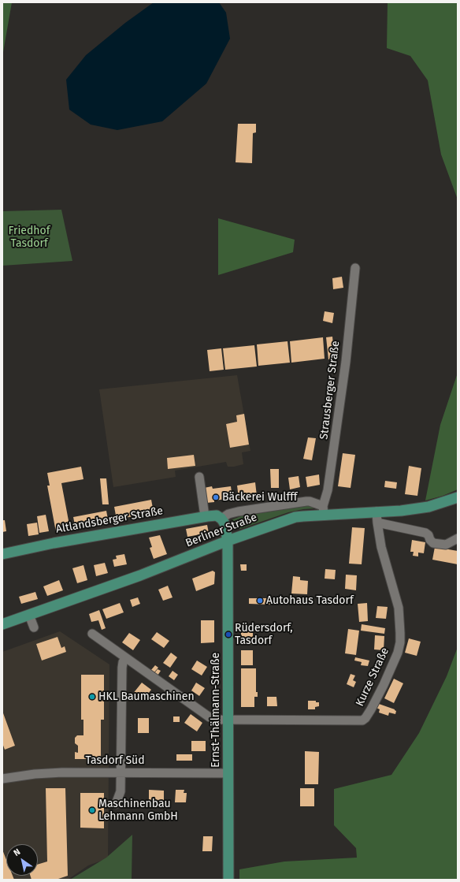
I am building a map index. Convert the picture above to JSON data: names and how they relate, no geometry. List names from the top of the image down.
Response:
{
  "streets": {
    "main road": ["Altlandsberger Straße", "Berliner Straße", "Ernst-Thälmann-Straße"],
    "street": ["Strausberger Straße", "Kurze Straße", "Tasdorf Süd"]
  },
  "crossings": [
    ["Strausberger Straße", "Berliner Straße"],
    ["Berliner Straße", "Kurze Straße"],
    ["Berliner Straße", "Ernst-Thälmann-Straße"],
    ["Kurze Straße", "Ernst-Thälmann-Straße"],
    ["Ernst-Thälmann-Straße", "Tasdorf Süd"]
  ],
  "parks": ["Friedhof Tasdorf"],
  "places": [
    "Bäckerei Wulfff",
    "Autohaus Tasdorf",
    "Rüdersdorf, Tasdorf",
    "HKL Baumaschinen",
    "Maschinenbau Lehmann GmbH"
  ],
  "north": "top left"
}
